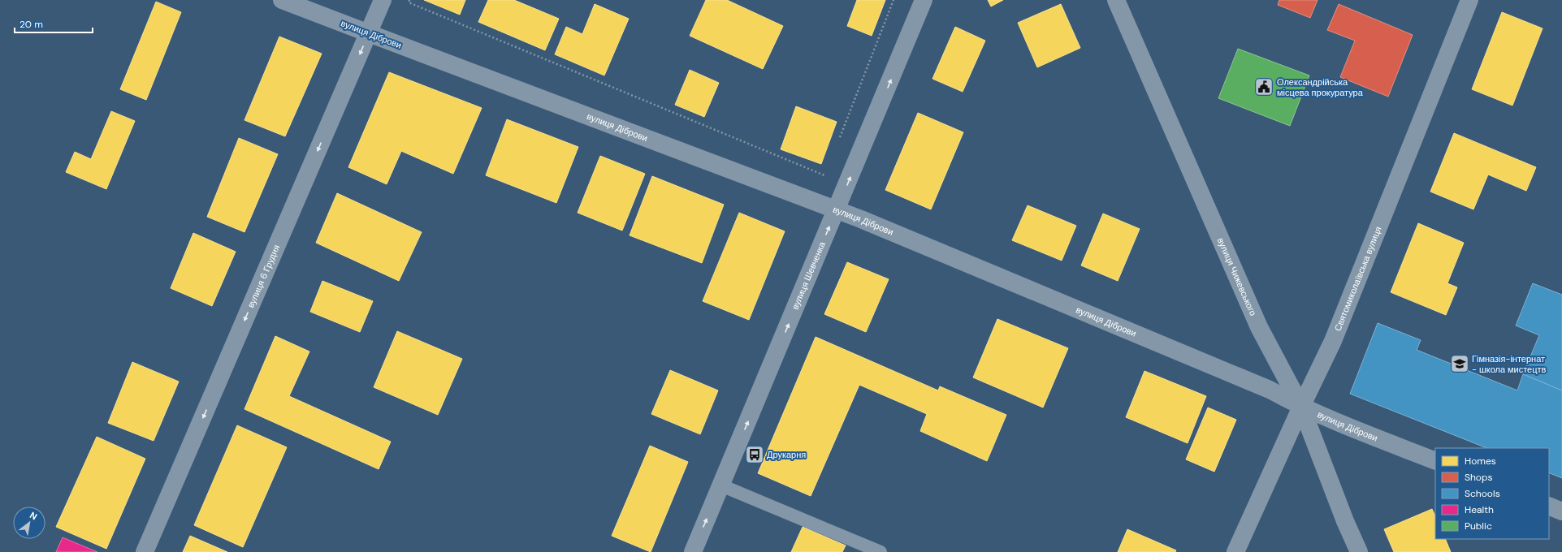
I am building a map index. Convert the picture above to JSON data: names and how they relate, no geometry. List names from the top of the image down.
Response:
{
  "streets": {
    "street": [
      "вулиця Діброви",
      "вулиця 6 Грудня",
      "вулиця Шевченка",
      "вулиця Чижевського",
      "Святомиколаївська вулиця"
    ]
  },
  "crossings": [
    ["вулиця Діброви", "вулиця 6 Грудня"],
    ["вулиця Діброви", "вулиця Шевченка"],
    ["вулиця Діброви", "вулиця Чижевського"],
    ["вулиця Діброви", "Святомиколаївська вулиця"],
    ["вулиця Чижевського", "Святомиколаївська вулиця"]
  ],
  "one_way": ["вулиця 6 Грудня", "вулиця Шевченка"],
  "places": {
    "public building": ["Олександрійська місцева прокуратура"],
    "school or university": ["Гімназія-інтернат - школа мистецтв"],
    "bus stop": ["Друкарня"]
  },
  "legend": [
    "Homes",
    "Shops",
    "Schools",
    "Health",
    "Public"
  ],
  "scale_bar": "20 m",
  "north": "top right"
}
